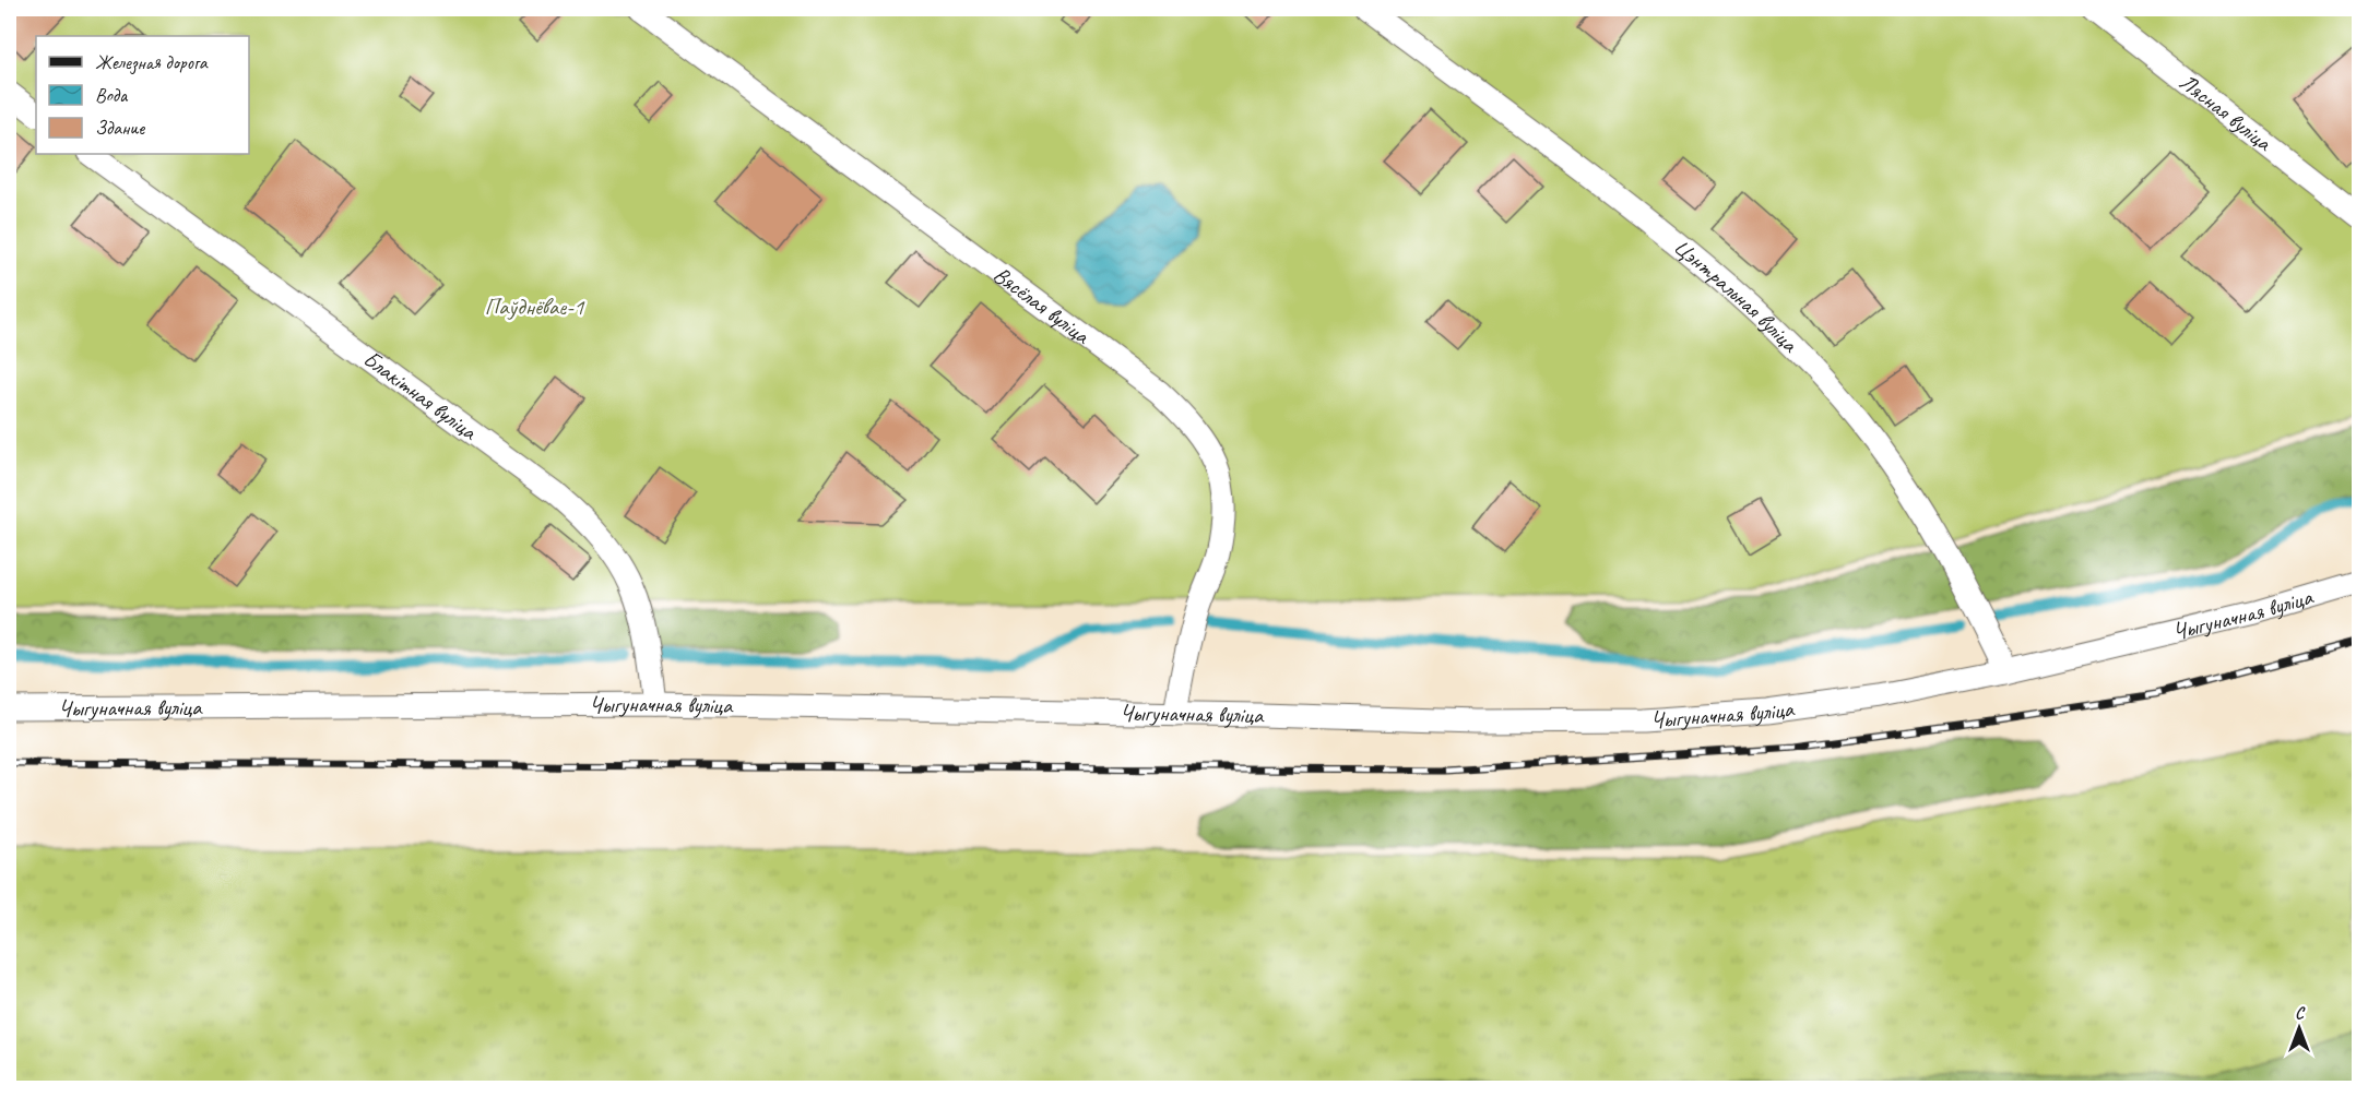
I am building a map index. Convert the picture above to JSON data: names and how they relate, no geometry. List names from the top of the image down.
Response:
{
  "streets": {
    "lane": [
      "Лясная вуліца",
      "Цэнтральная вуліца",
      "Вясёлая вуліца",
      "Блакітная вуліца",
      "Чыгуначная вуліца"
    ]
  },
  "crossings": [
    ["Цэнтральная вуліца", "Чыгуначная вуліца"],
    ["Вясёлая вуліца", "Чыгуначная вуліца"],
    ["Блакітная вуліца", "Чыгуначная вуліца"]
  ],
  "parks": ["Паўднёвае-1"],
  "legend": ["Железная дорога", "Вода", "Здание"],
  "north": "top"
}
